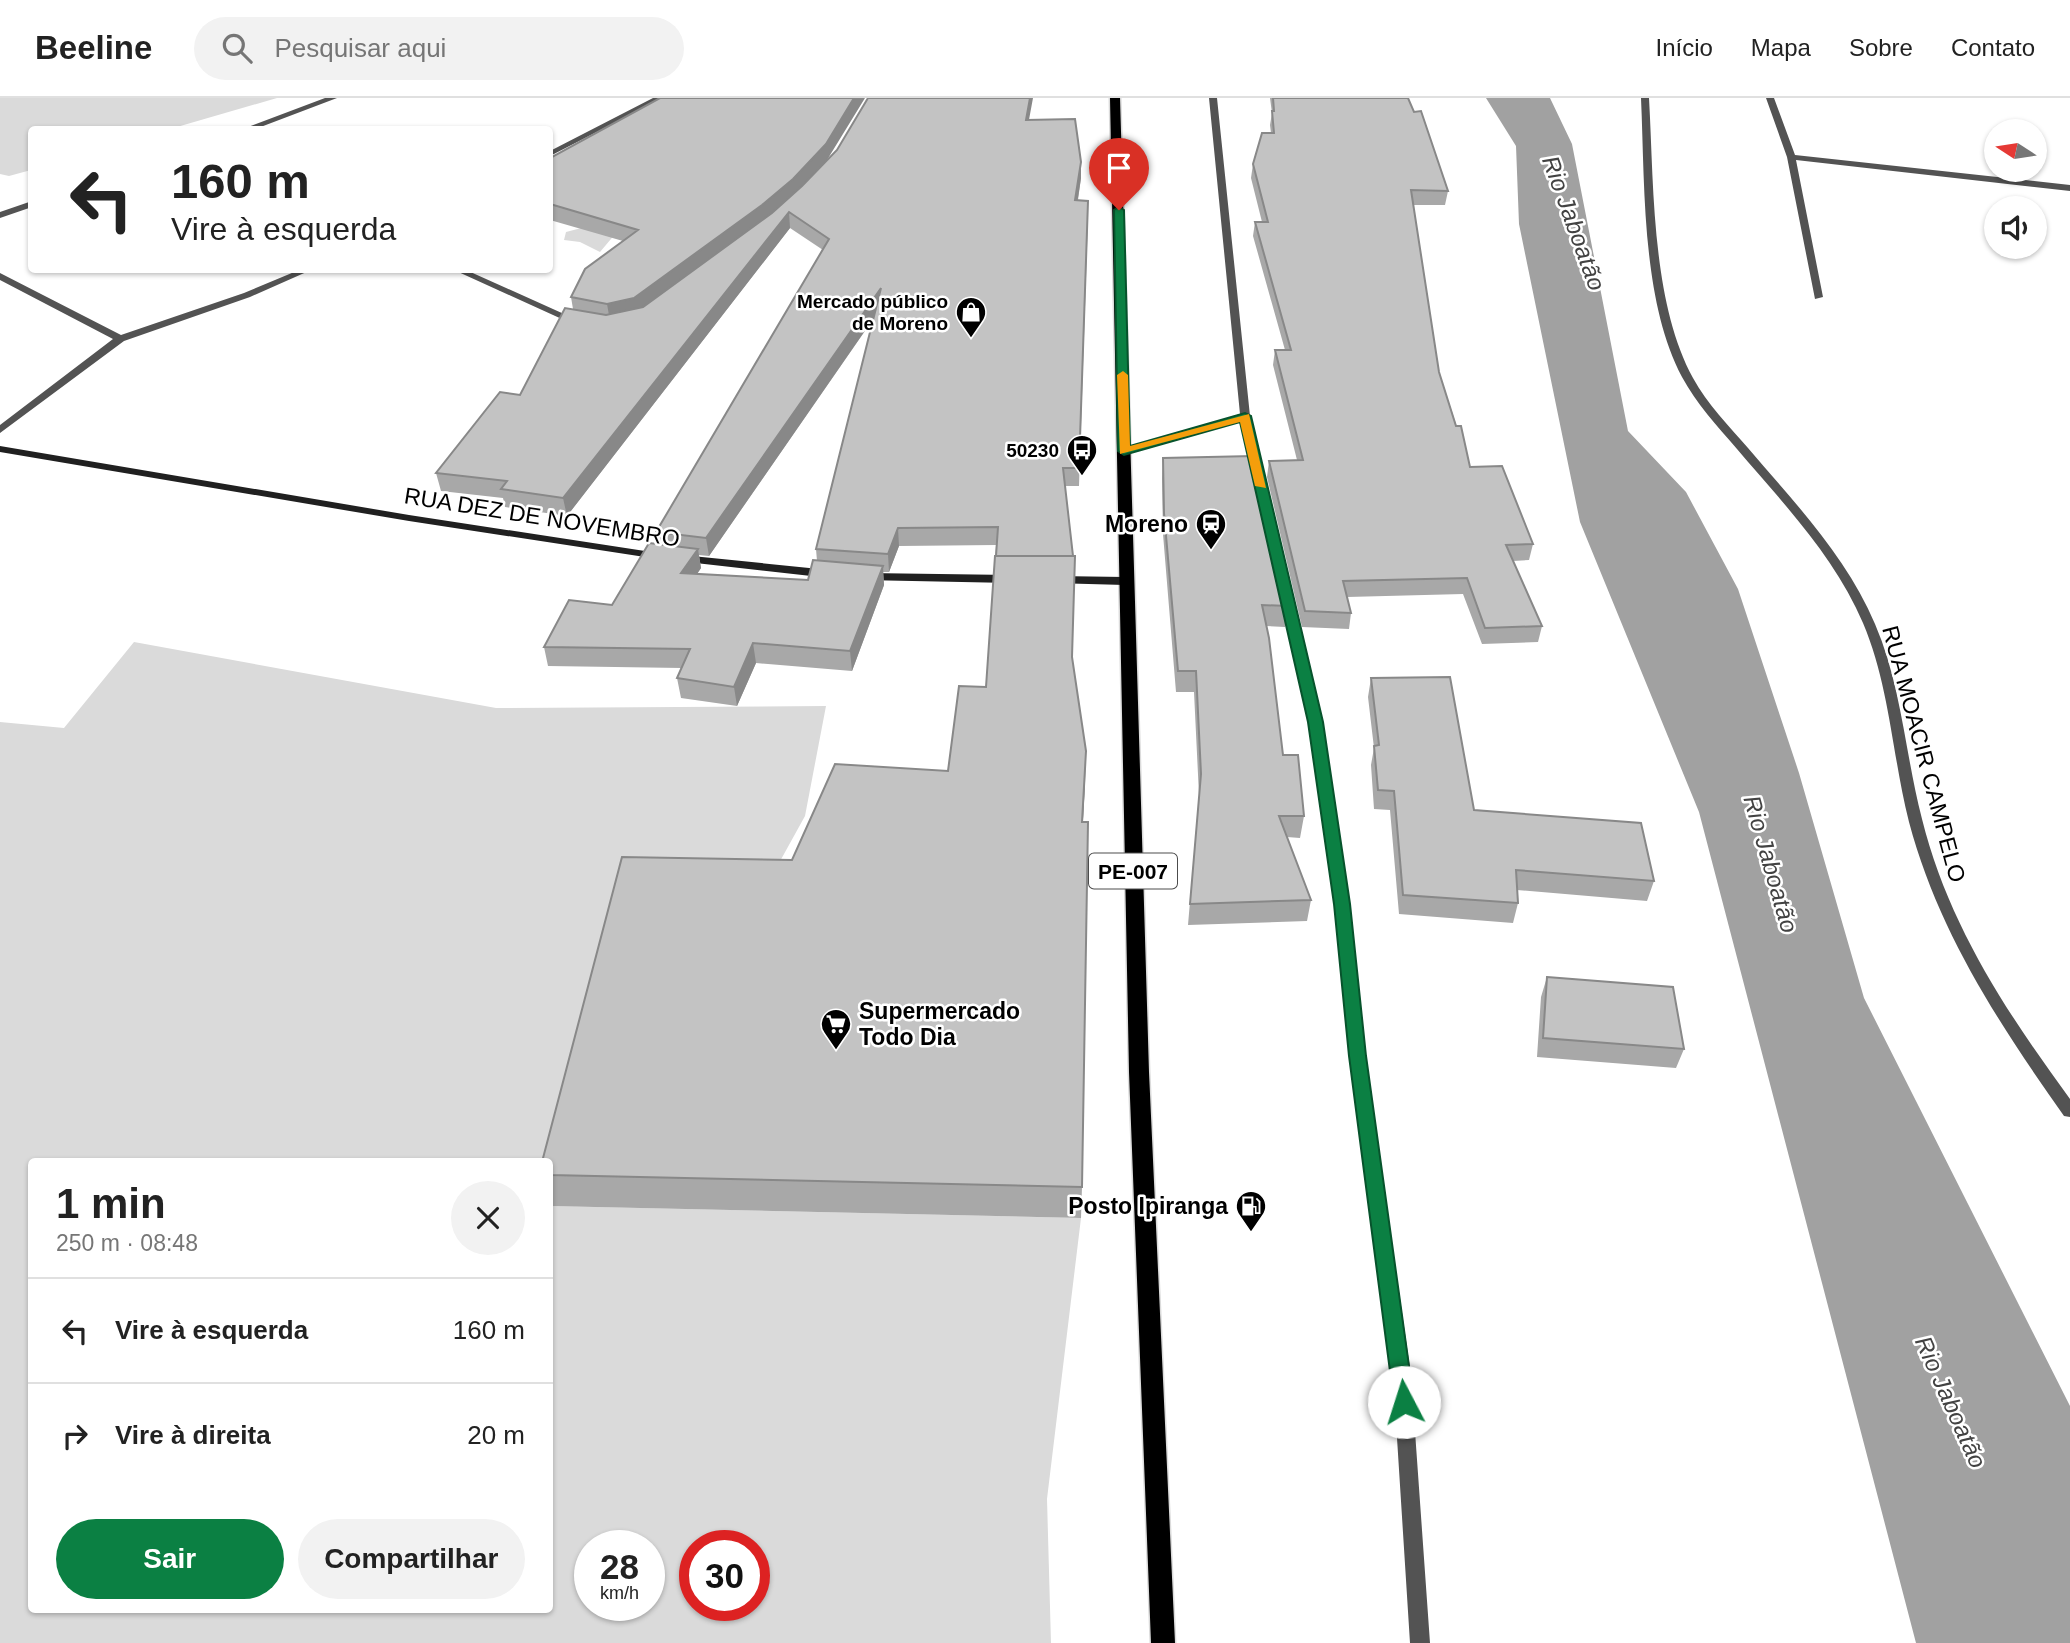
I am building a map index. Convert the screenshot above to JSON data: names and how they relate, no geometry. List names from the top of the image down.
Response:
{
  "streets": {
    "main road": ["RUA DEZ DE NOVEMBRO", "PE-007"],
    "street": ["RUA MOACIR CAMPELO"]
  },
  "water": ["Rio Jaboatão"],
  "places": {
    "shop": ["Mercado público de Moreno"],
    "bus stop": ["50230"],
    "station": ["Moreno"],
    "supermarket": ["Supermercado Todo Dia"],
    "fuel station": ["Posto Ipiranga"]
  },
  "north": "left",
  "page": {
    "header": "Beeline",
    "search": "Pesquisar aqui",
    "nav": [
      "Início",
      "Mapa",
      "Sobre",
      "Contato"
    ],
    "turn": ["160 m", "Vire à esquerda"],
    "heading": ["1 min", "250 m · 08:48"],
    "list": [
      {
        "name": "Vire à esquerda",
        "value": "160 m"
      },
      {
        "name": "Vire à direita",
        "value": "20 m"
      }
    ],
    "buttons": ["Sair", "Compartilhar"],
    "speed": "28 km/h",
    "limit": "30"
  }
}
